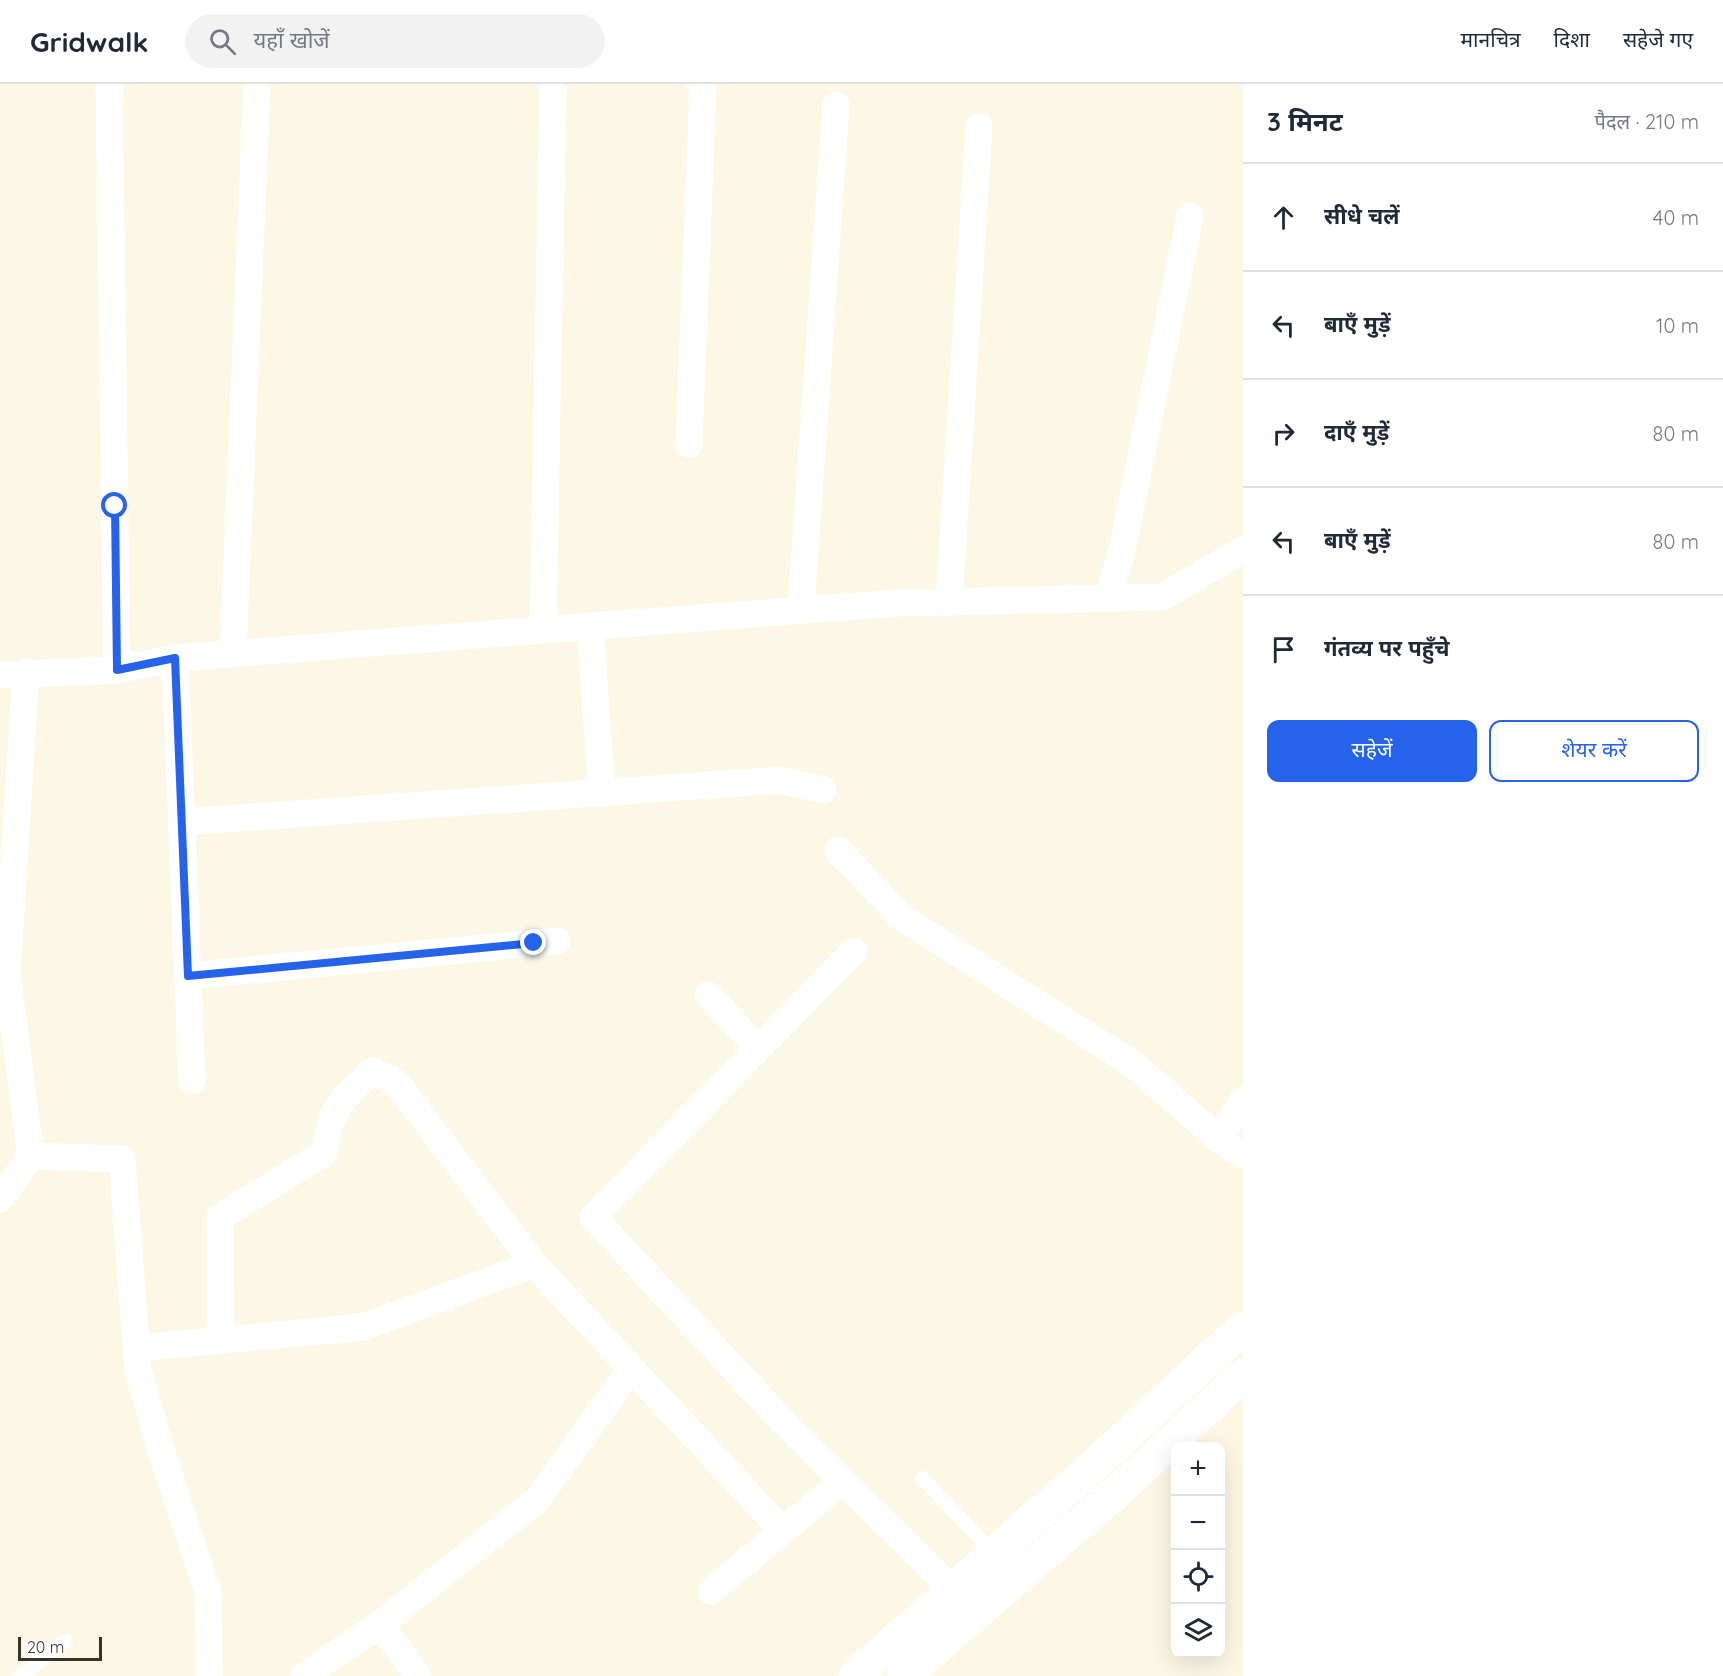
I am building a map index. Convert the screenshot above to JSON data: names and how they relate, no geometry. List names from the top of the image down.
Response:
{
  "scale_bar": "20 m",
  "page": {
    "header": "Gridwalk",
    "search": "यहाँ खोजें",
    "nav": ["मानचित्र", "दिशा", "सहेजे गए"],
    "heading": ["3 मिनट", "पैदल · 210 m"],
    "list": [
      ["सीधे चलें", "40 m"],
      ["बाएँ मुड़ें", "10 m"],
      ["दाएँ मुड़ें", "80 m"],
      ["बाएँ मुड़ें", "80 m"],
      "गंतव्य पर पहुँचे"
    ],
    "buttons": ["सहेजें", "शेयर करें"],
    "map_buttons": ["+", "−"],
    "scale": "20 m"
  }
}
